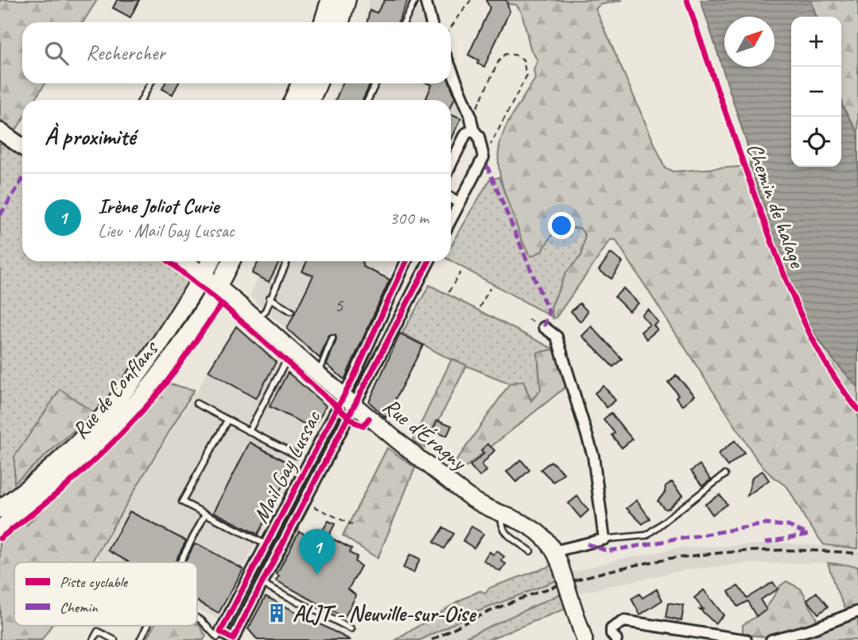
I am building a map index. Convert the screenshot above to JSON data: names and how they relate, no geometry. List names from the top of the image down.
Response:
{
  "streets": {
    "main road": ["Rue de Conflans"],
    "street": ["Rue d'Éragny", "Mail Gay Lussac"],
    "cycle path": ["Chemin de halage"]
  },
  "crossings": [
    ["Rue de Conflans", "Rue d'Éragny"],
    ["Rue d'Éragny", "Mail Gay Lussac"]
  ],
  "places": {
    "building": ["ALJT - Neuville-sur-Oise"]
  },
  "house_numbers": ["5"],
  "legend": ["Piste cyclable", "Chemin"],
  "north": "top right",
  "page": {
    "map_buttons": ["+", "−"],
    "search": "Rechercher",
    "heading": "À proximité",
    "list": [
      {
        "mark": "1",
        "name": "Irène Joliot Curie",
        "note": "Lieu · Mail Gay Lussac",
        "value": "300 m"
      }
    ],
    "pins": "1"
  }
}
